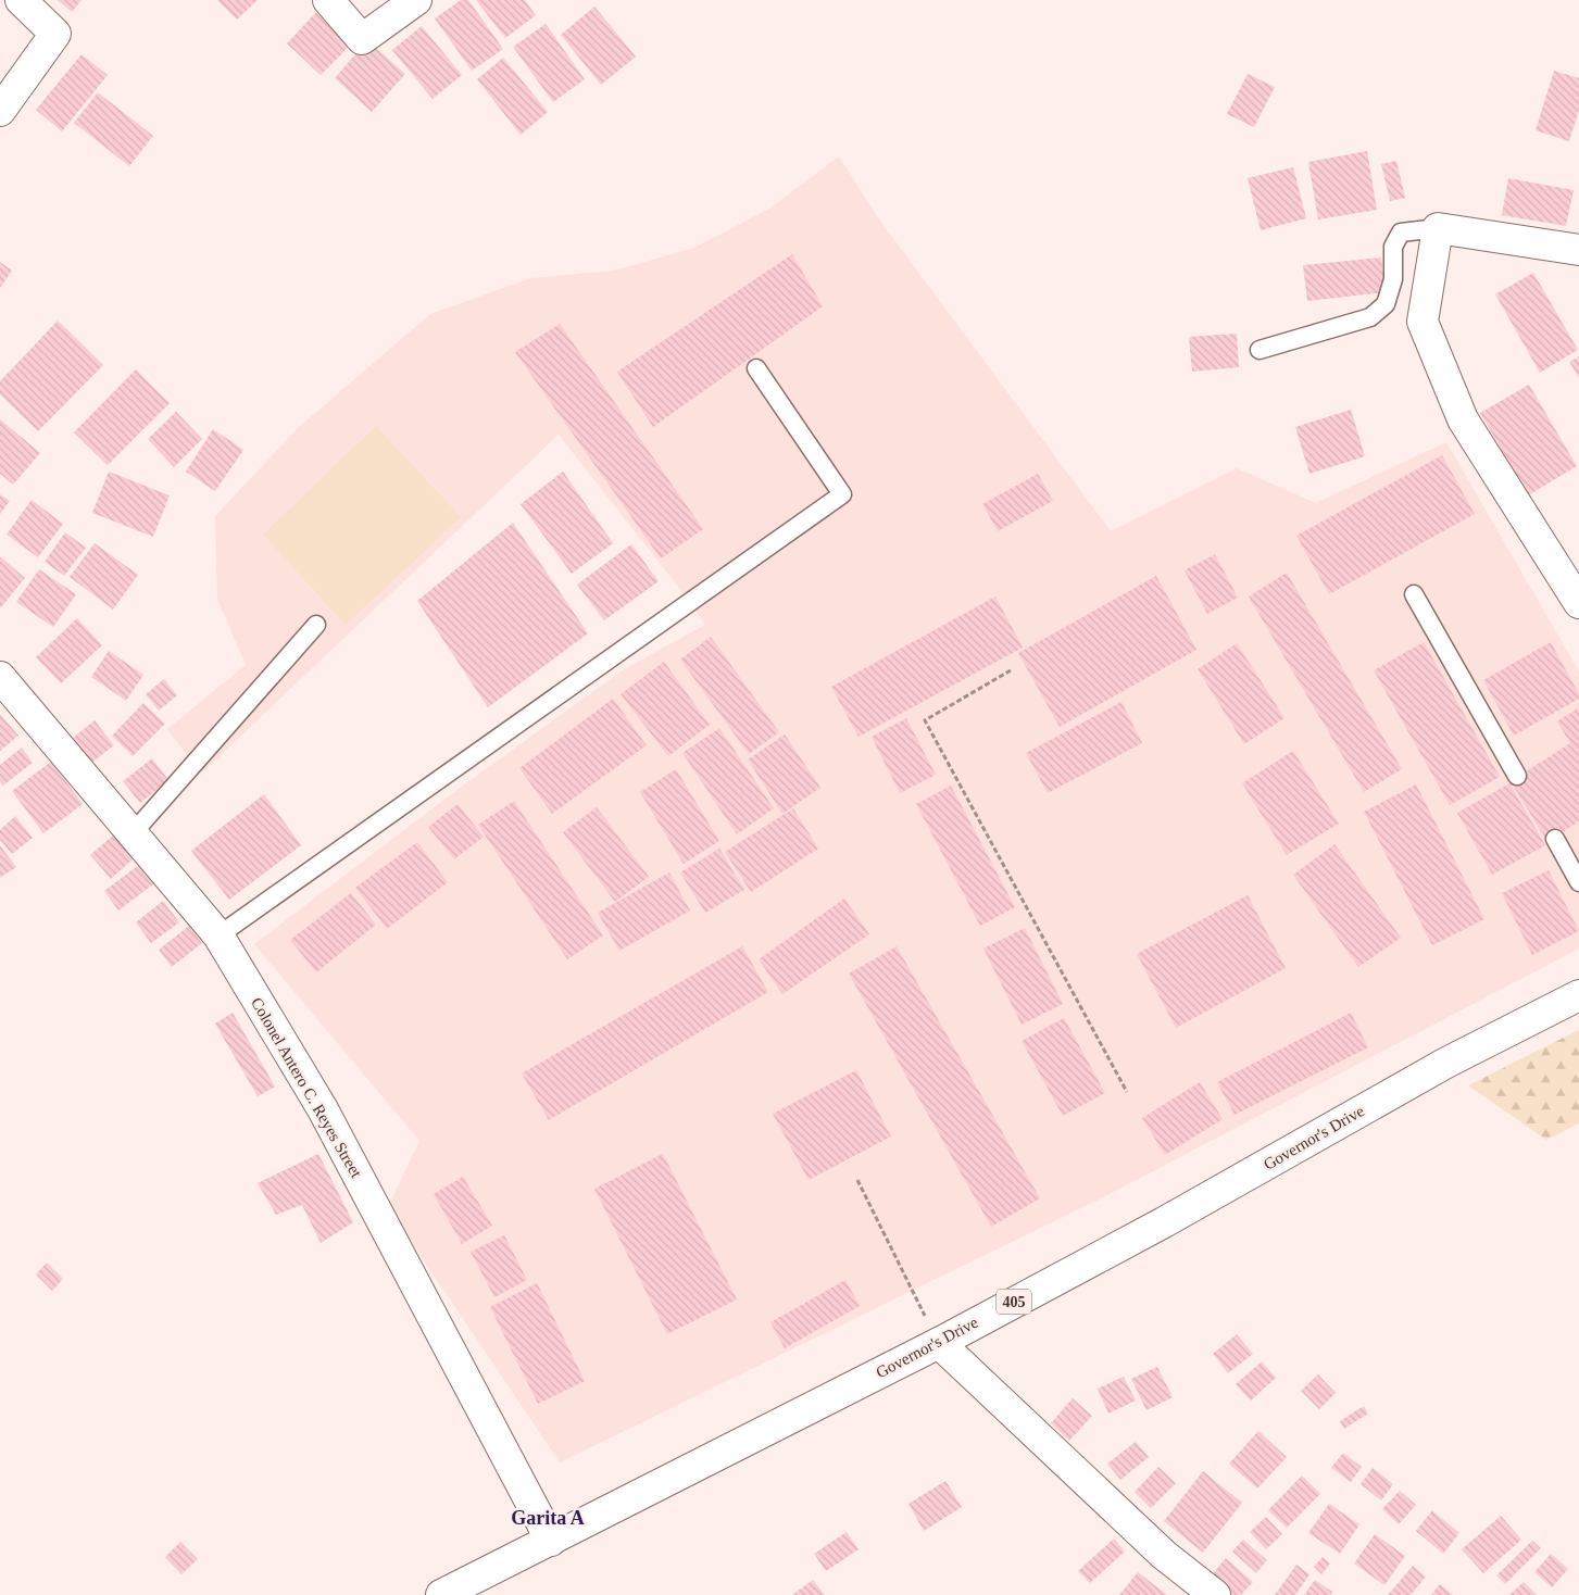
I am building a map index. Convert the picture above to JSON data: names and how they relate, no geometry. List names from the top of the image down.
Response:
{
  "streets": {
    "street": ["Colonel Antero C. Reyes Street", "Governor's Drive", "405"]
  },
  "crossings": [
    ["Colonel Antero C. Reyes Street", "Governor's Drive"]
  ],
  "districts": ["Garita A"]
}
